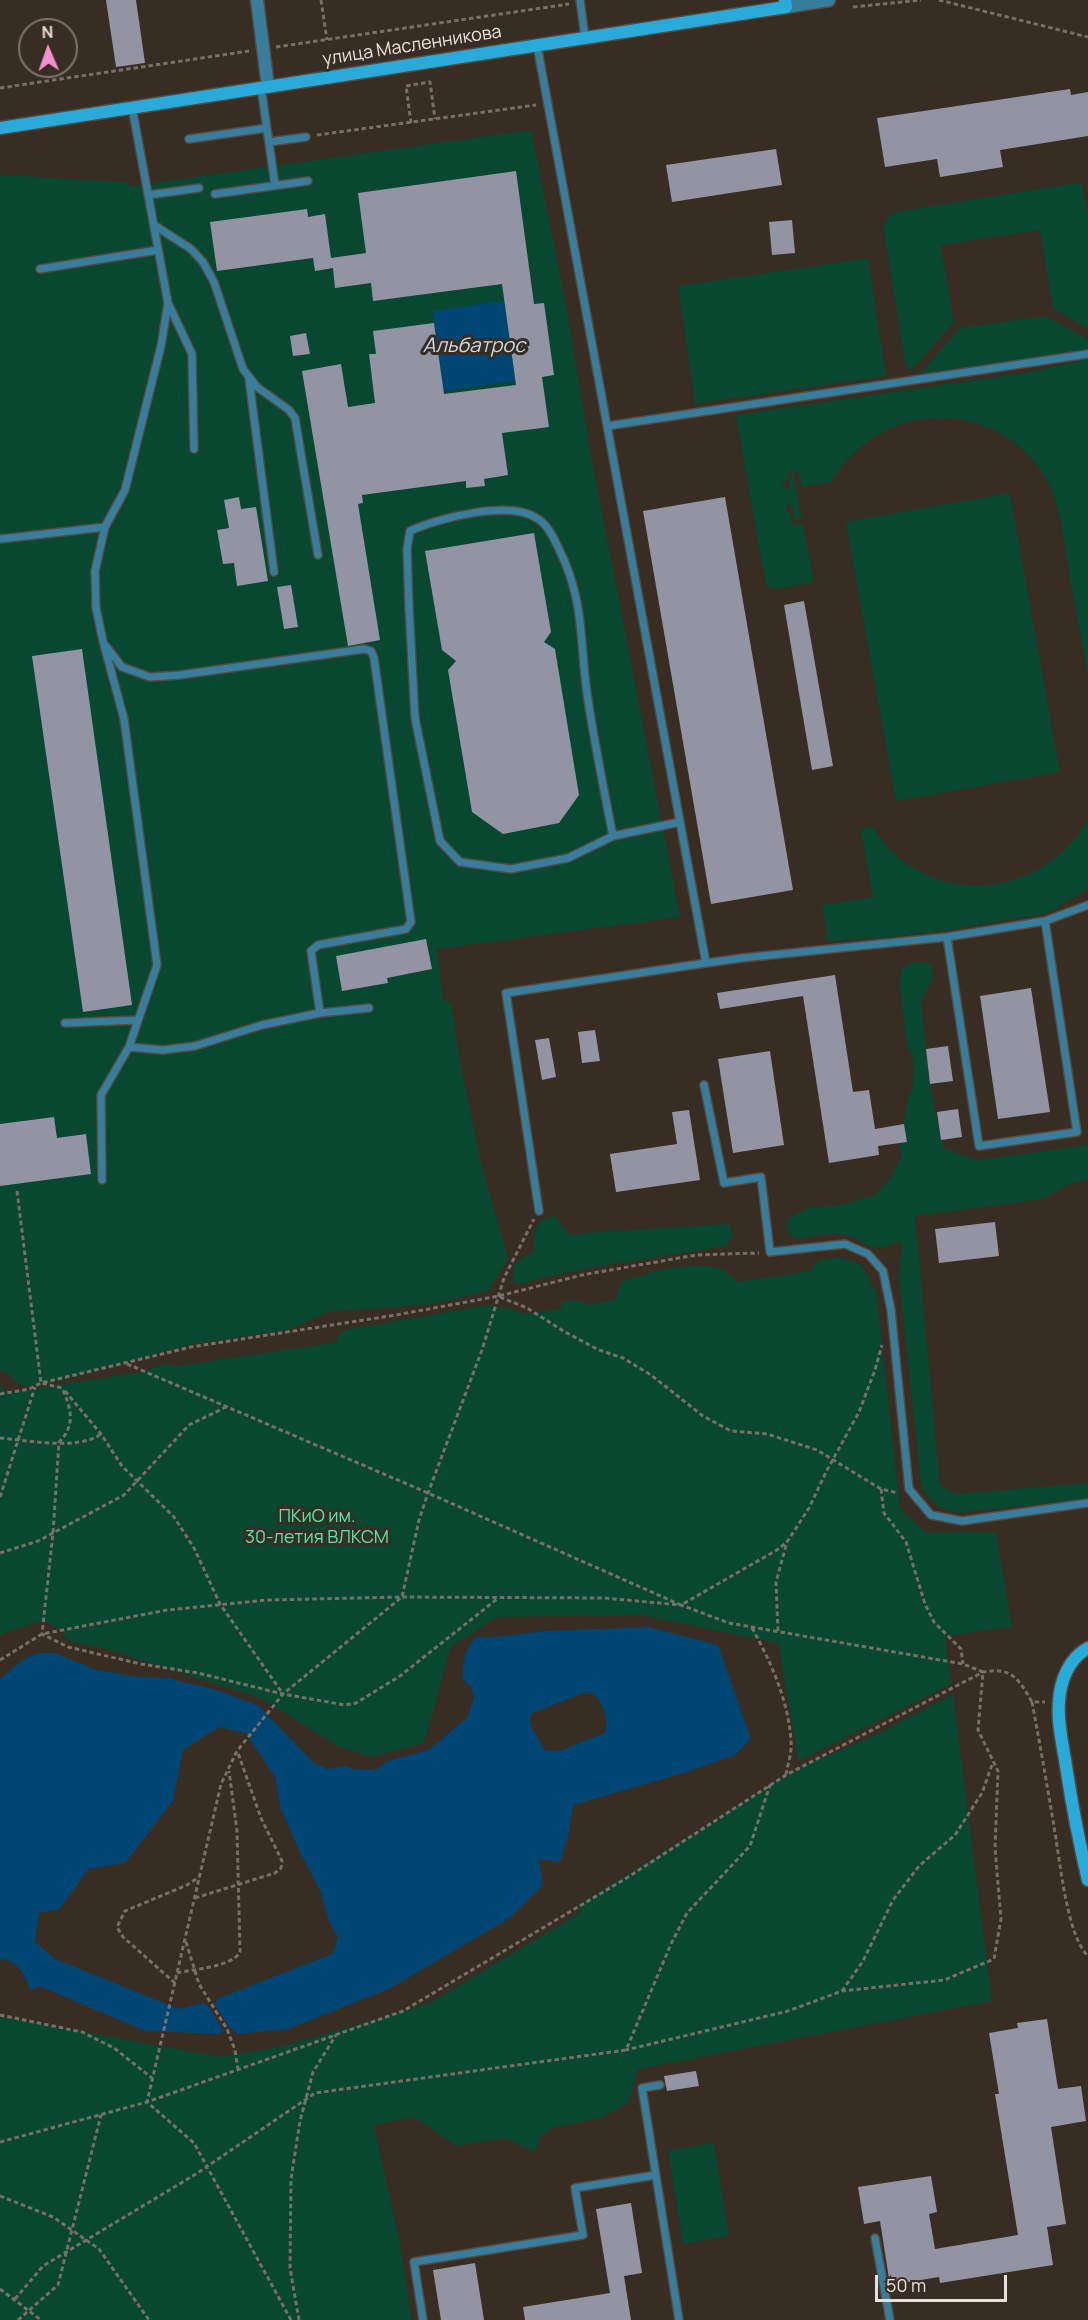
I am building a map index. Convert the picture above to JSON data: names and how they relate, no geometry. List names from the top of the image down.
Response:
{
  "streets": {
    "main road": ["улица Масленникова"]
  },
  "water": ["Альбатрос"],
  "parks": ["ПКиО им. 30-летия ВЛКСМ"],
  "scale_bar": "50 m",
  "north": "top"
}
